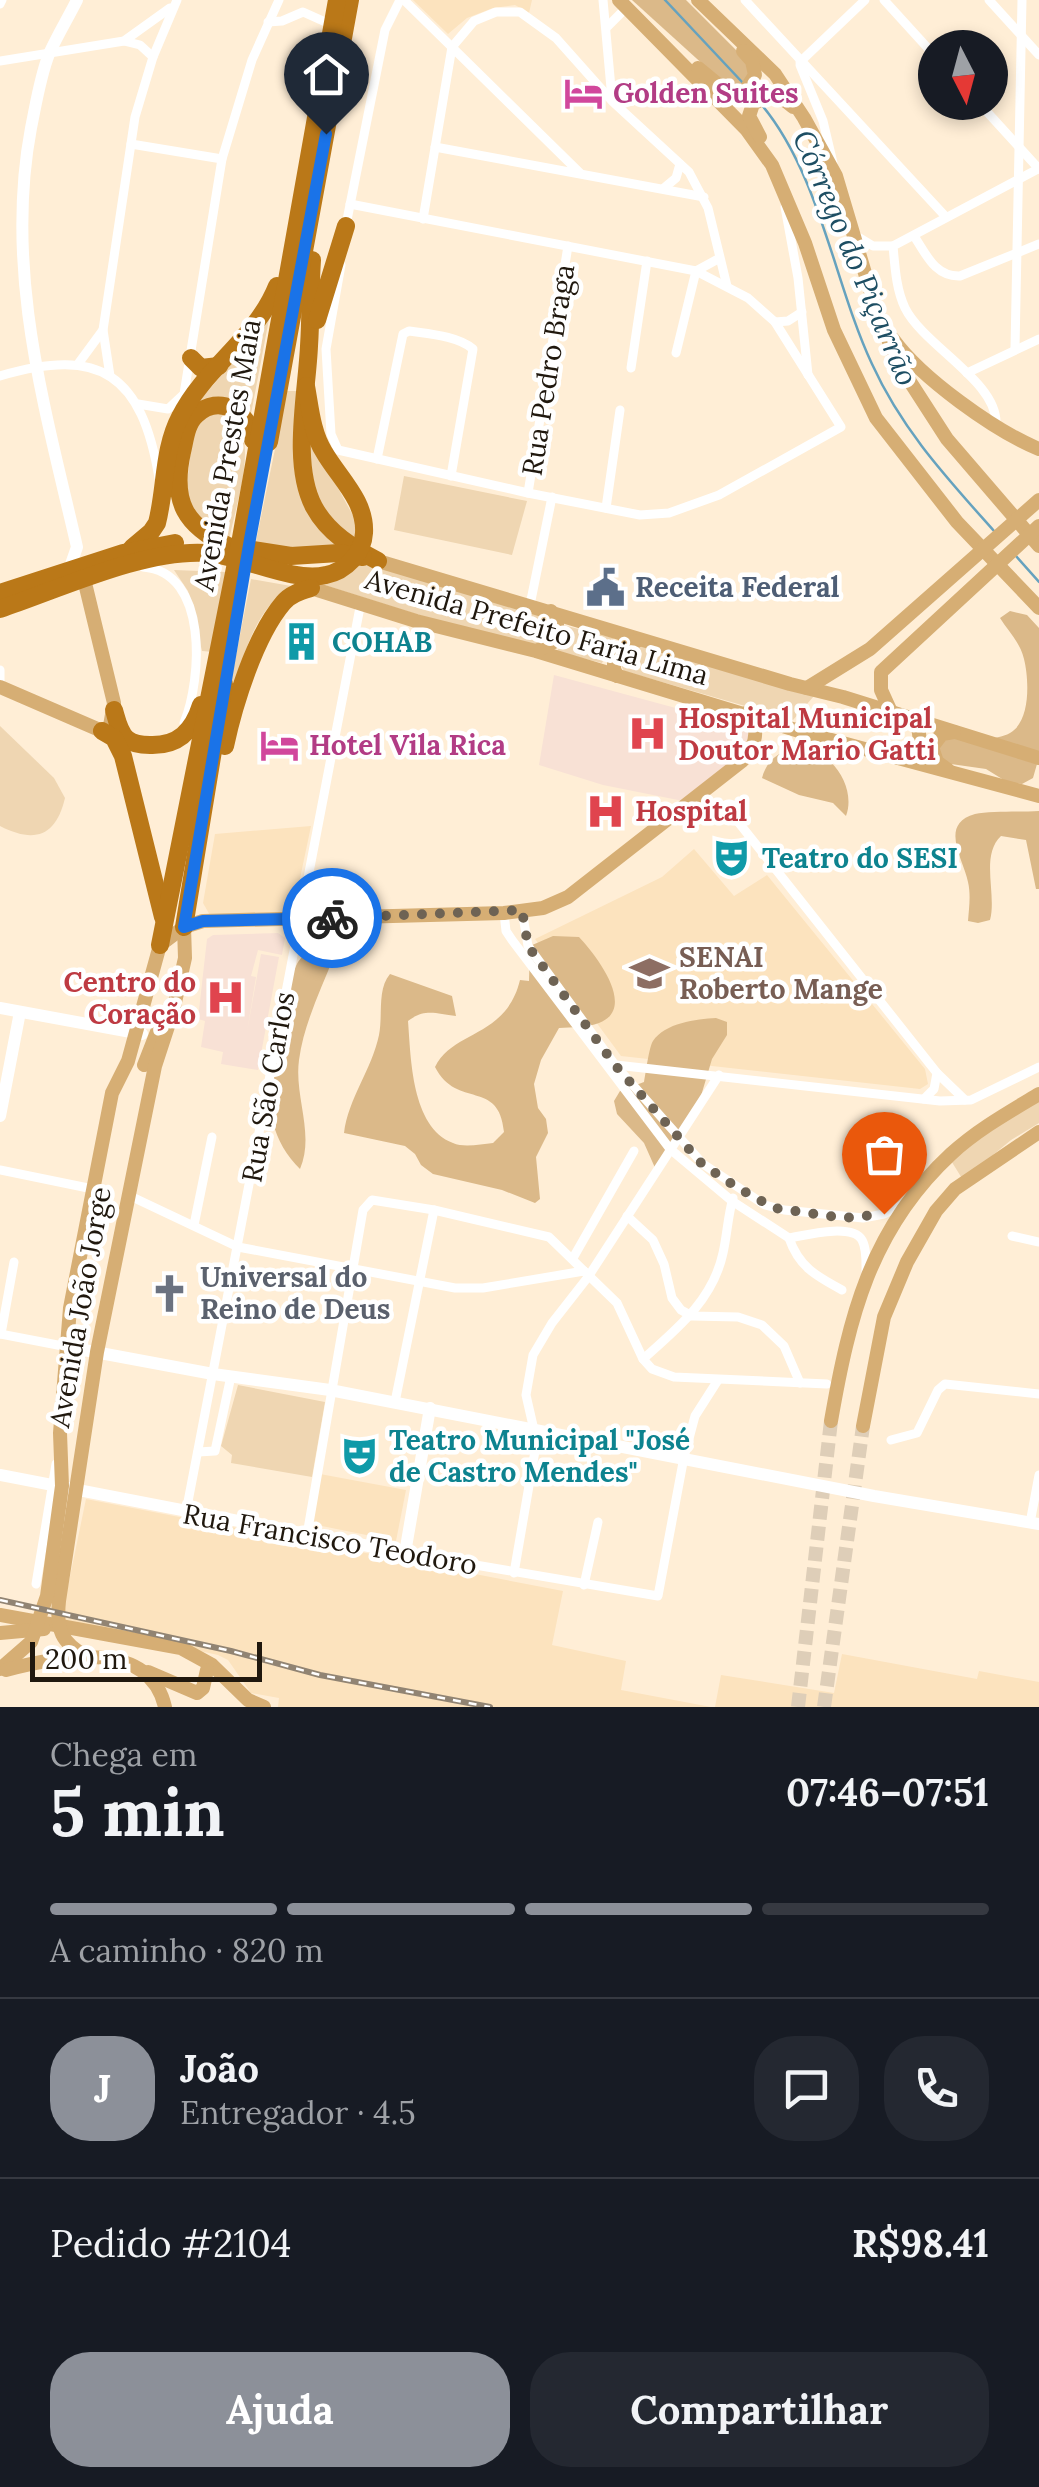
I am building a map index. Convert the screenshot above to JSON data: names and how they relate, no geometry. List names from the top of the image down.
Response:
{
  "streets": {
    "highway": ["Avenida Prestes Maia", "Avenida João Jorge"],
    "main road": ["Avenida Prefeito Faria Lima"],
    "street": ["Rua Pedro Braga", "Rua São Carlos", "Rua Francisco Teodoro"]
  },
  "crossings": [
    ["Avenida Prestes Maia", "Avenida João Jorge"],
    ["Avenida Prefeito Faria Lima", "Rua São Carlos"],
    ["Rua São Carlos", "Rua Francisco Teodoro"],
    ["Avenida João Jorge", "Rua Francisco Teodoro"]
  ],
  "water": ["Córrego do Piçarrão"],
  "places": {
    "hotel": ["Golden Suites", "Hotel Vila Rica"],
    "public building": ["Receita Federal"],
    "building": ["COHAB"],
    "hospital": ["Hospital Municipal Doutor Mario Gatti", "Hospital", "Centro do Coração"],
    "theatre": ["Teatro do SESI", "Teatro Municipal \"José de Castro Mendes\""],
    "school or university": ["SENAI Roberto Mange"],
    "church": ["Universal do Reino de Deus"]
  },
  "scale_bar": "200 m",
  "north": "bottom",
  "page": {
    "scale": "200 m",
    "heading": ["5 min", "Chega em", "07:46–07:51"],
    "panel": [
      "João",
      "Entregador · 4.5",
      "Pedido #2104",
      "R$98.41"
    ],
    "bar": "A caminho · 820 m",
    "round": "J",
    "buttons": ["Ajuda", "Compartilhar"]
  }
}
